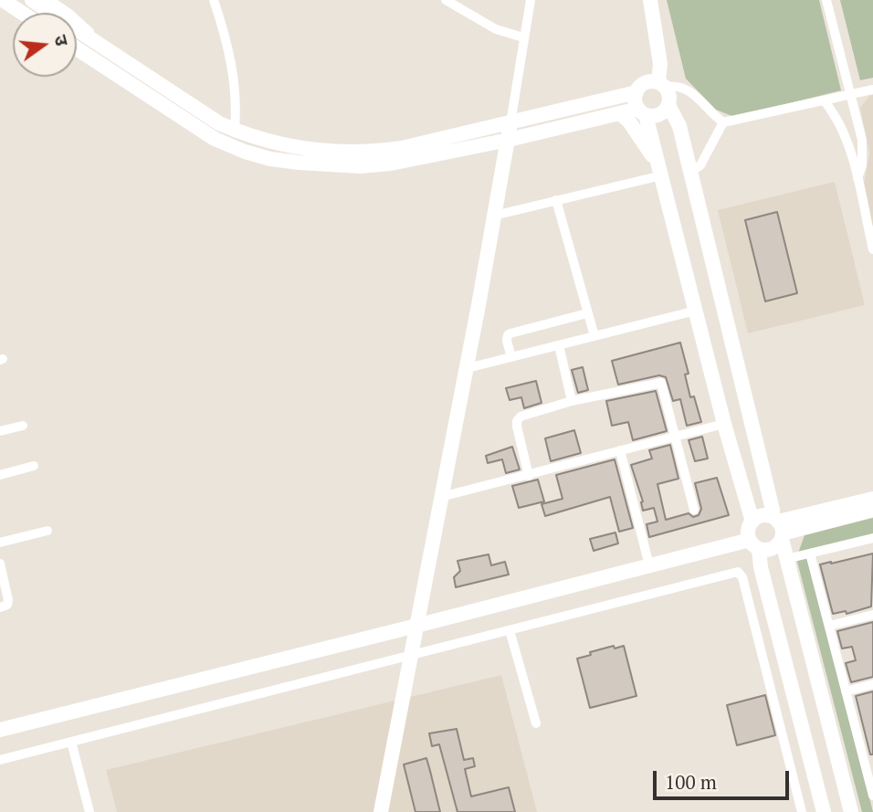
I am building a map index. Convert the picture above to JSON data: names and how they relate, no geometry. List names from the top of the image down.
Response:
{
  "scale_bar": "100 m",
  "north": "right"
}
